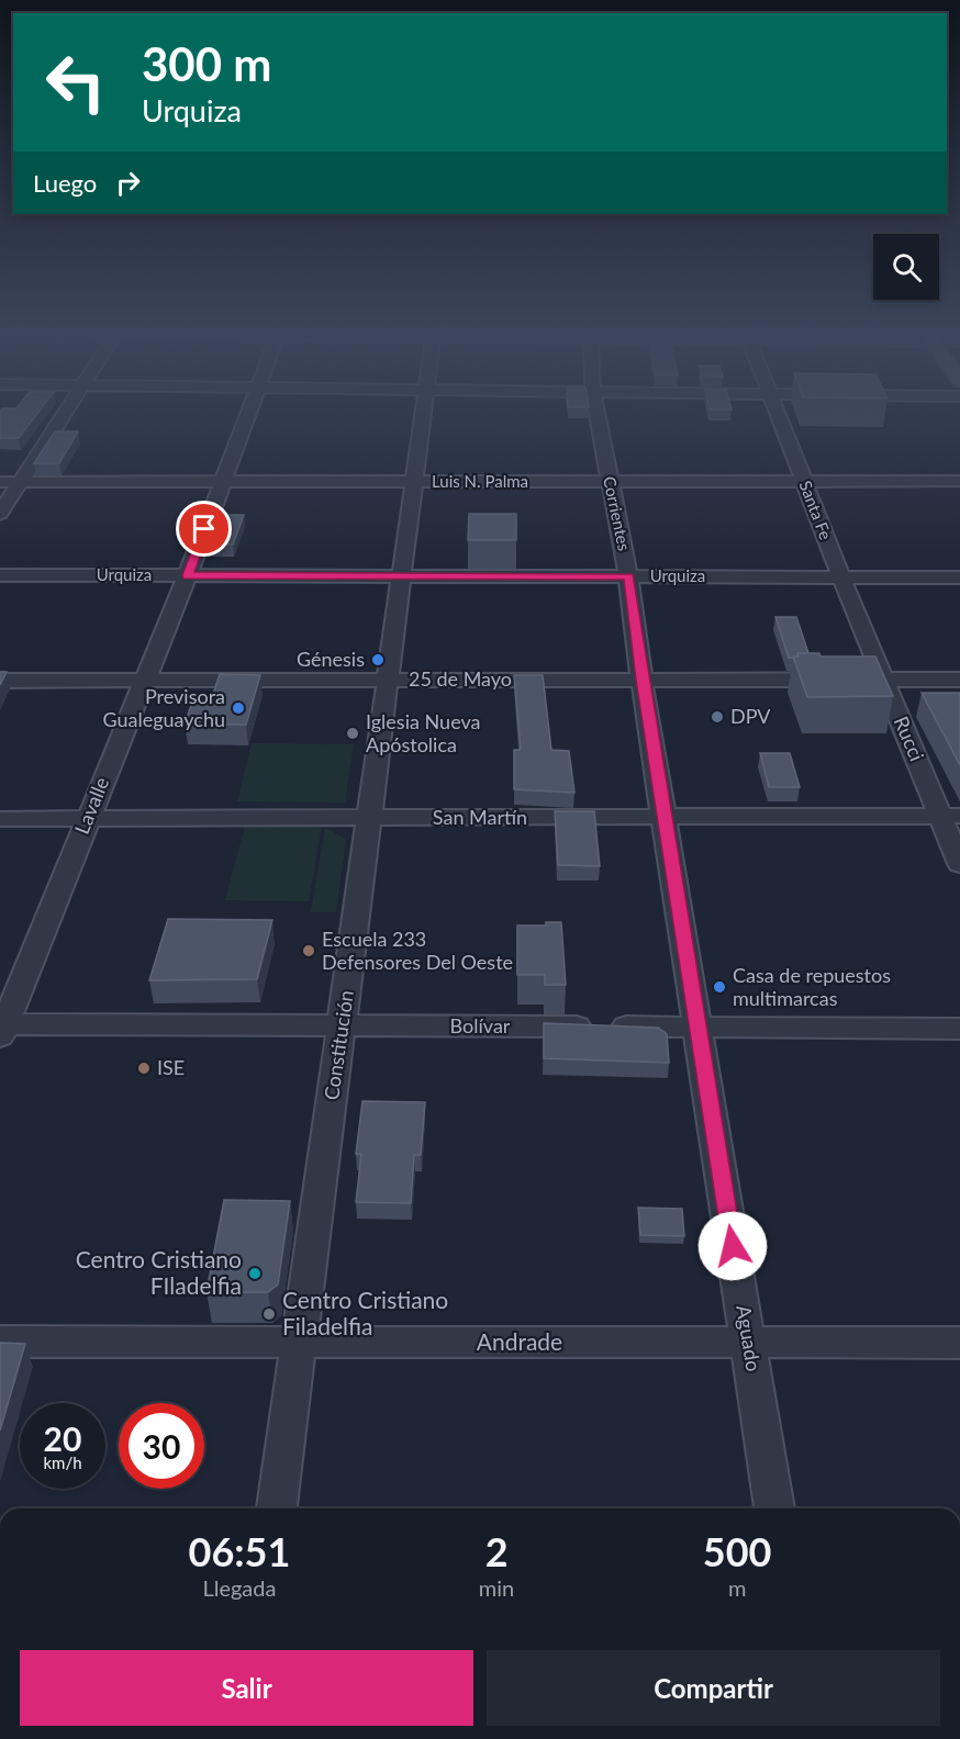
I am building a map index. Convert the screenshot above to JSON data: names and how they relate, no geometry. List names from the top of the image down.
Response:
{
  "streets": {
    "street": [
      "Luis N. Palma",
      "Santa Fe",
      "Corrientes",
      "Urquiza",
      "25 de Mayo",
      "Rucci",
      "Lavalle",
      "San Martín",
      "Bolívar",
      "Constitución",
      "Aguado",
      "Andrade"
    ]
  },
  "crossings": [
    ["Luis N. Palma", "Santa Fe"],
    ["Luis N. Palma", "Corrientes"],
    ["Luis N. Palma", "Lavalle"],
    ["Luis N. Palma", "Constitución"],
    ["Santa Fe", "Urquiza"],
    ["Santa Fe", "Rucci"],
    ["Corrientes", "Urquiza"],
    ["Corrientes", "Aguado"],
    ["Urquiza", "Rucci"],
    ["Urquiza", "Lavalle"],
    ["Urquiza", "Constitución"],
    ["Urquiza", "Aguado"],
    ["25 de Mayo", "Rucci"],
    ["25 de Mayo", "Lavalle"],
    ["25 de Mayo", "Constitución"],
    ["25 de Mayo", "Aguado"],
    ["Rucci", "San Martín"],
    ["Lavalle", "San Martín"],
    ["Lavalle", "Bolívar"],
    ["San Martín", "Constitución"],
    ["San Martín", "Aguado"],
    ["Bolívar", "Constitución"],
    ["Bolívar", "Aguado"],
    ["Constitución", "Andrade"],
    ["Aguado", "Andrade"]
  ],
  "places": [
    "Génesis",
    "Previsora Gualeguaychu",
    "DPV",
    "Iglesia Nueva Apóstolica",
    "Escuela 233 Defensores Del Oeste",
    "Casa de repuestos multimarcas",
    "ISE",
    "Centro Cristiano FIladelfia",
    "Centro Cristiano Filadelfia"
  ],
  "page": {
    "turn": ["300 m", "Urquiza"],
    "then": "Luego",
    "speed": "20 km/h",
    "limit": "30",
    "eta": [
      "06:51",
      "Llegada",
      "2",
      "min",
      "500",
      "m"
    ],
    "buttons": ["Salir", "Compartir"]
  }
}
